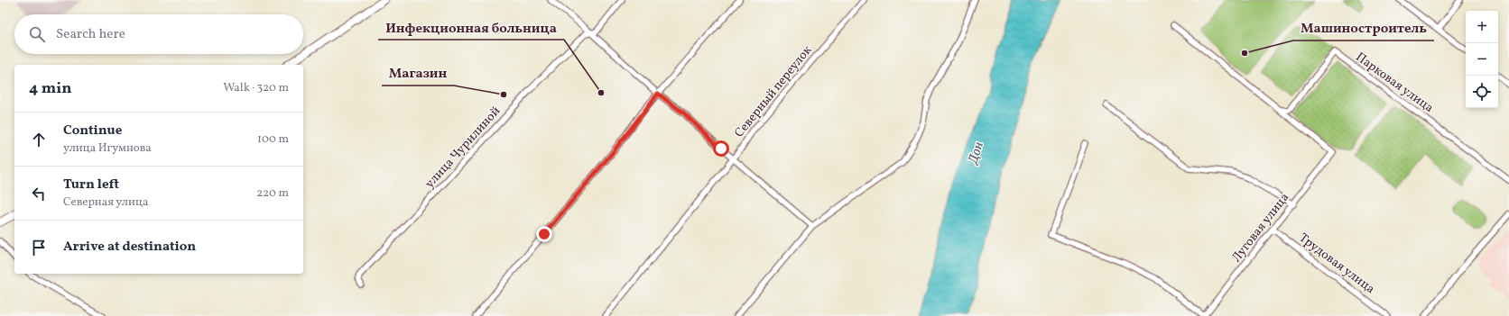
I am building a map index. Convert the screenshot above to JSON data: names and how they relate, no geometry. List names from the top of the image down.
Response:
{
  "streets": {
    "street": [
      "Парковая улица",
      "Северный переулок",
      "улица Чурилиной",
      "Луговая улица",
      "Трудовая улица"
    ]
  },
  "crossings": [
    ["Парковая улица", "Луговая улица"],
    ["Луговая улица", "Трудовая улица"]
  ],
  "water": ["Дон"],
  "places": ["Машиностроитель", "Инфекционная больница", "Магазин"],
  "page": {
    "map_buttons": ["+", "−"],
    "search": "Search here",
    "heading": ["4 min", "Walk · 320 m"],
    "list": [
      ["Continue", "улица Игумнова", "100 m"],
      ["Turn left", "Северная улица", "220 m"],
      "Arrive at destination"
    ]
  }
}
